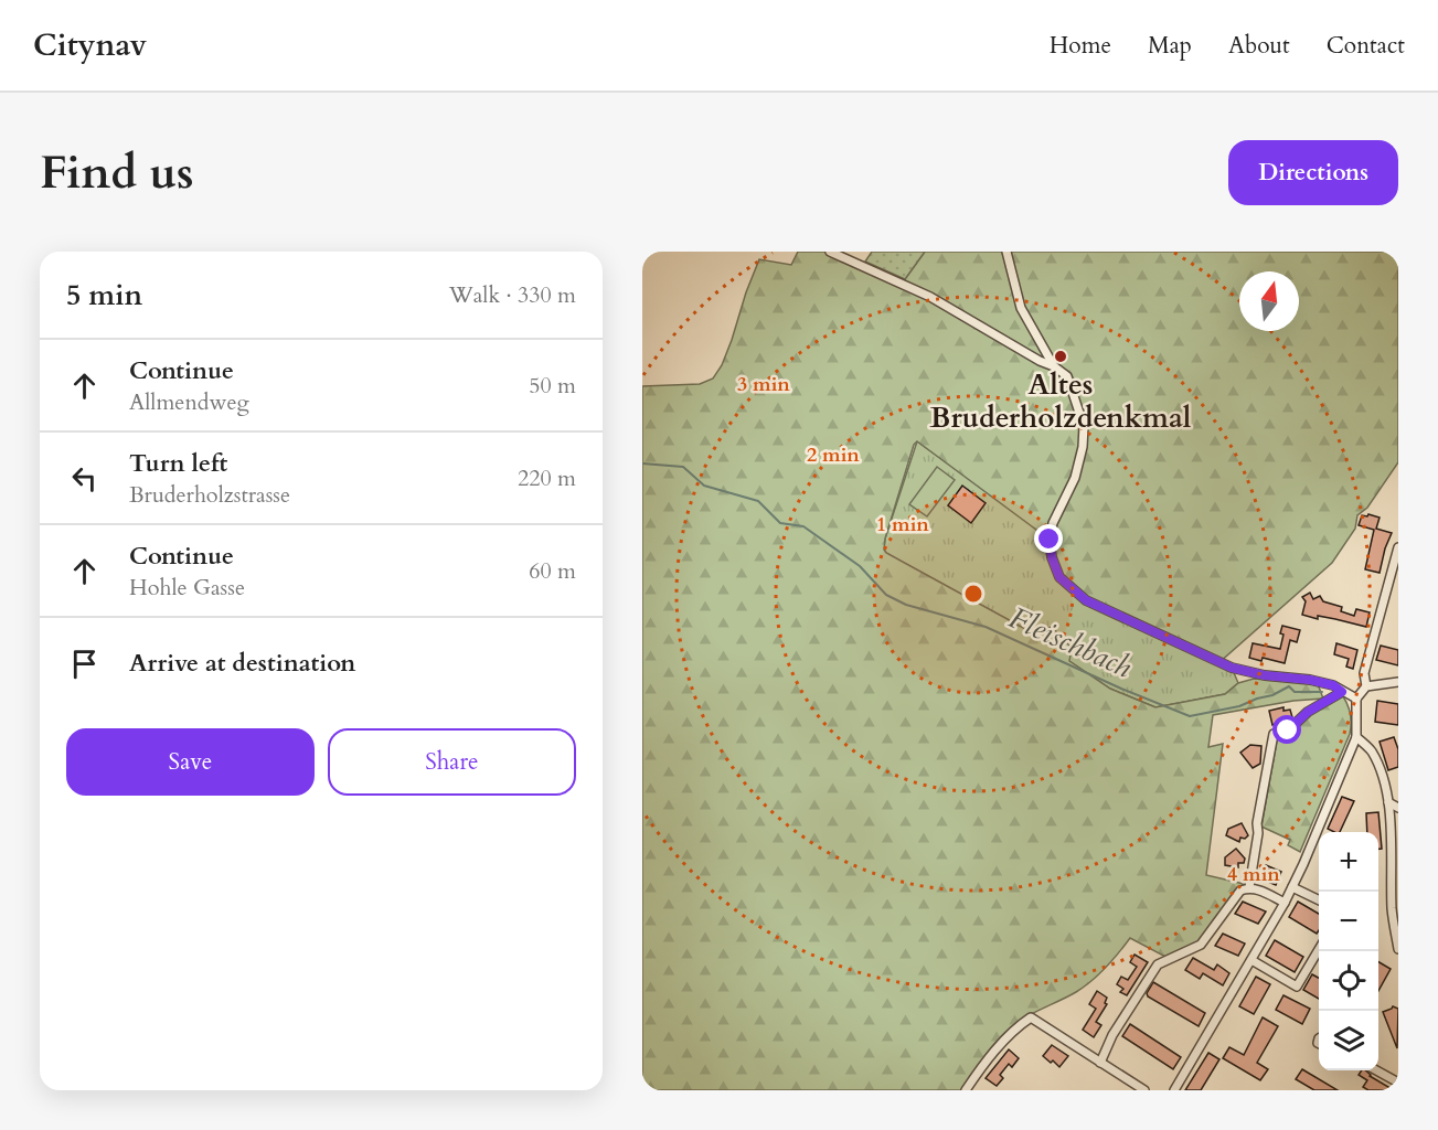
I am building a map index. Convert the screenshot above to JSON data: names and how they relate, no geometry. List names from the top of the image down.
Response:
{
  "water": ["Fleischbach"],
  "places": ["Altes Bruderholzdenkmal"],
  "north": "top",
  "page": {
    "header": "Citynav",
    "nav": [
      "Home",
      "Map",
      "About",
      "Contact"
    ],
    "buttons": [
      "Directions",
      ["Save", "Share"]
    ],
    "title": "Find us",
    "heading": ["5 min", "Walk · 330 m"],
    "list": [
      ["Continue", "Allmendweg", "50 m"],
      ["Turn left", "Bruderholzstrasse", "220 m"],
      ["Continue", "Hohle Gasse", "60 m"],
      "Arrive at destination"
    ],
    "map_buttons": ["+", "−"]
  },
  "rings": [
    "3 min",
    "2 min",
    "1 min",
    "4 min"
  ]
}
